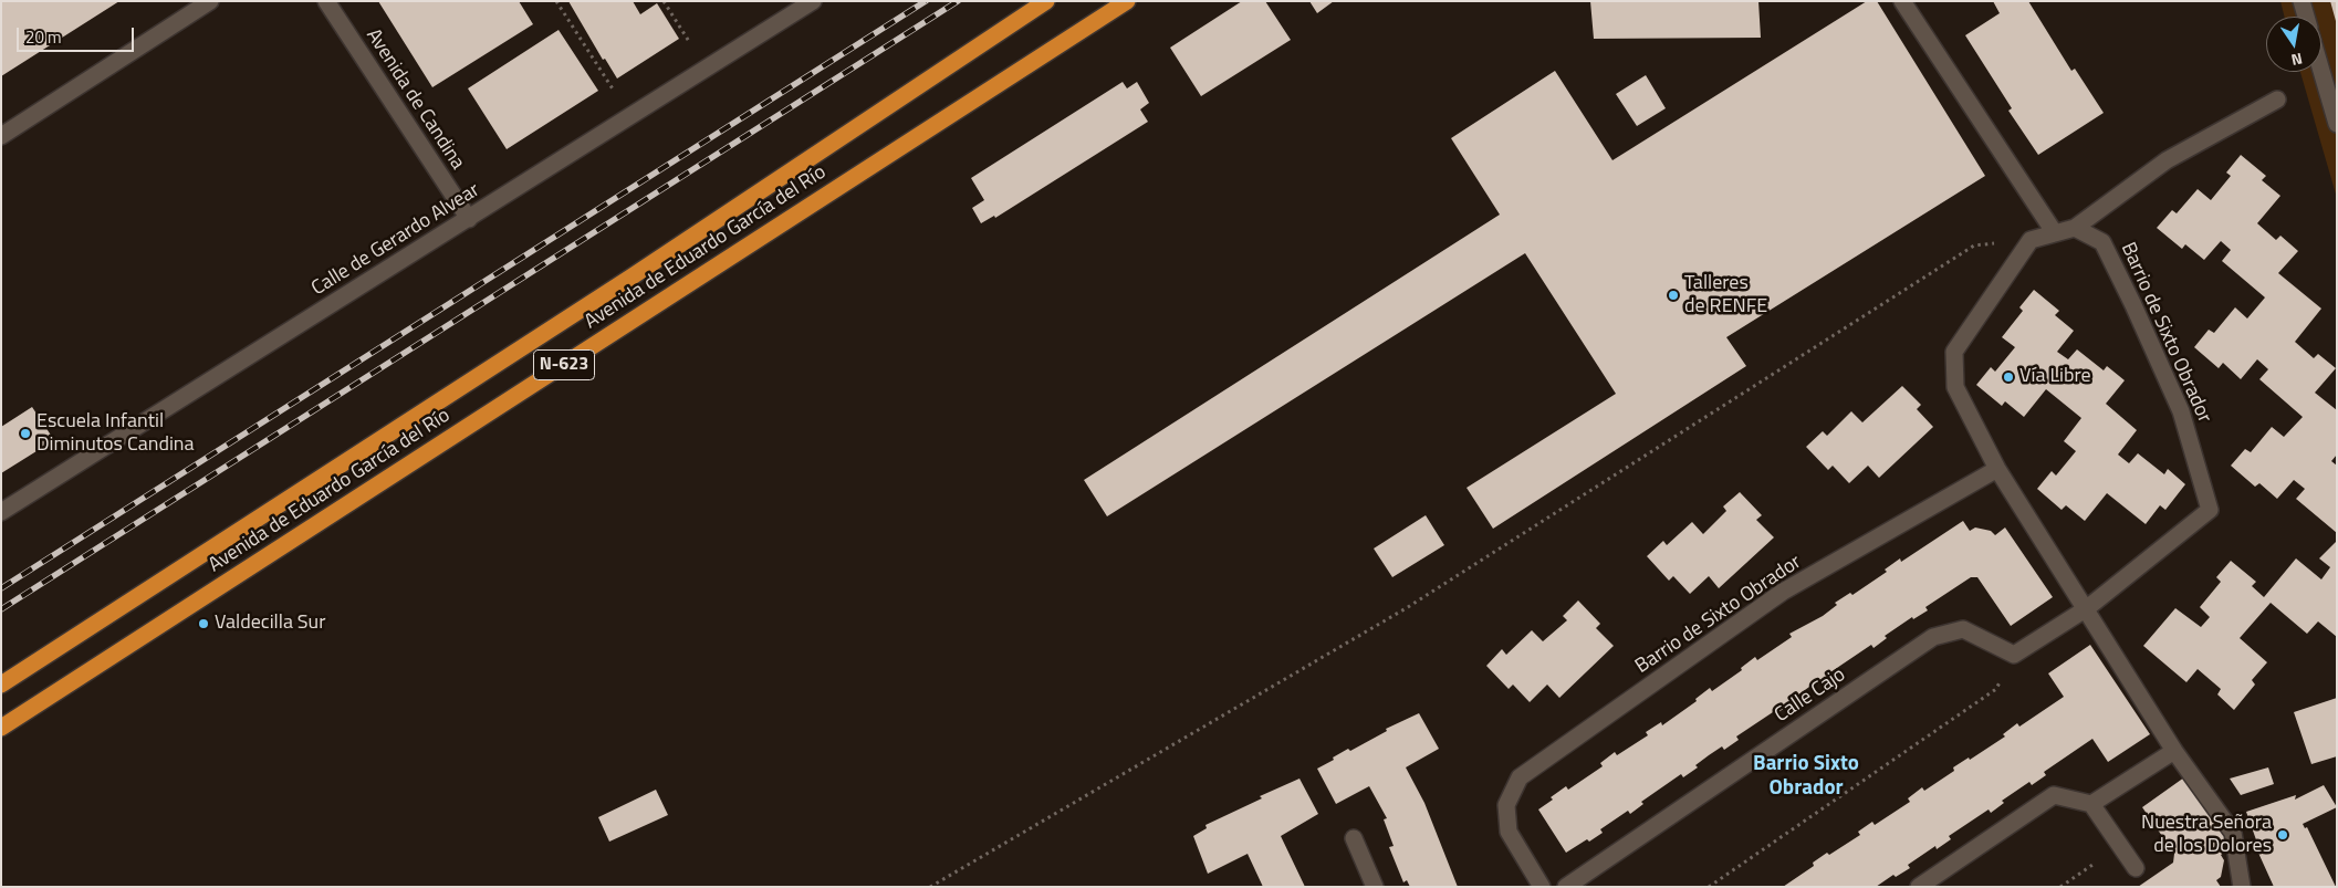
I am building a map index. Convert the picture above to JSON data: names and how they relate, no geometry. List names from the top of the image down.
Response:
{
  "streets": {
    "highway": ["Avenida de Eduardo García del Río", "N-623"],
    "street": [
      "Avenida de Candina",
      "Calle de Gerardo Alvear",
      "Barrio de Sixto Obrador",
      "Calle Cajo"
    ]
  },
  "crossings": [
    ["Avenida de Candina", "Calle de Gerardo Alvear"]
  ],
  "districts": ["Barrio Sixto Obrador"],
  "places": [
    "Talleres de RENFE",
    "Vía Libre",
    "Escuela Infantil Diminutos Candina",
    "Valdecilla Sur",
    "Nuestra Señora de los Dolores"
  ],
  "scale_bar": "20 m",
  "north": "bottom"
}
